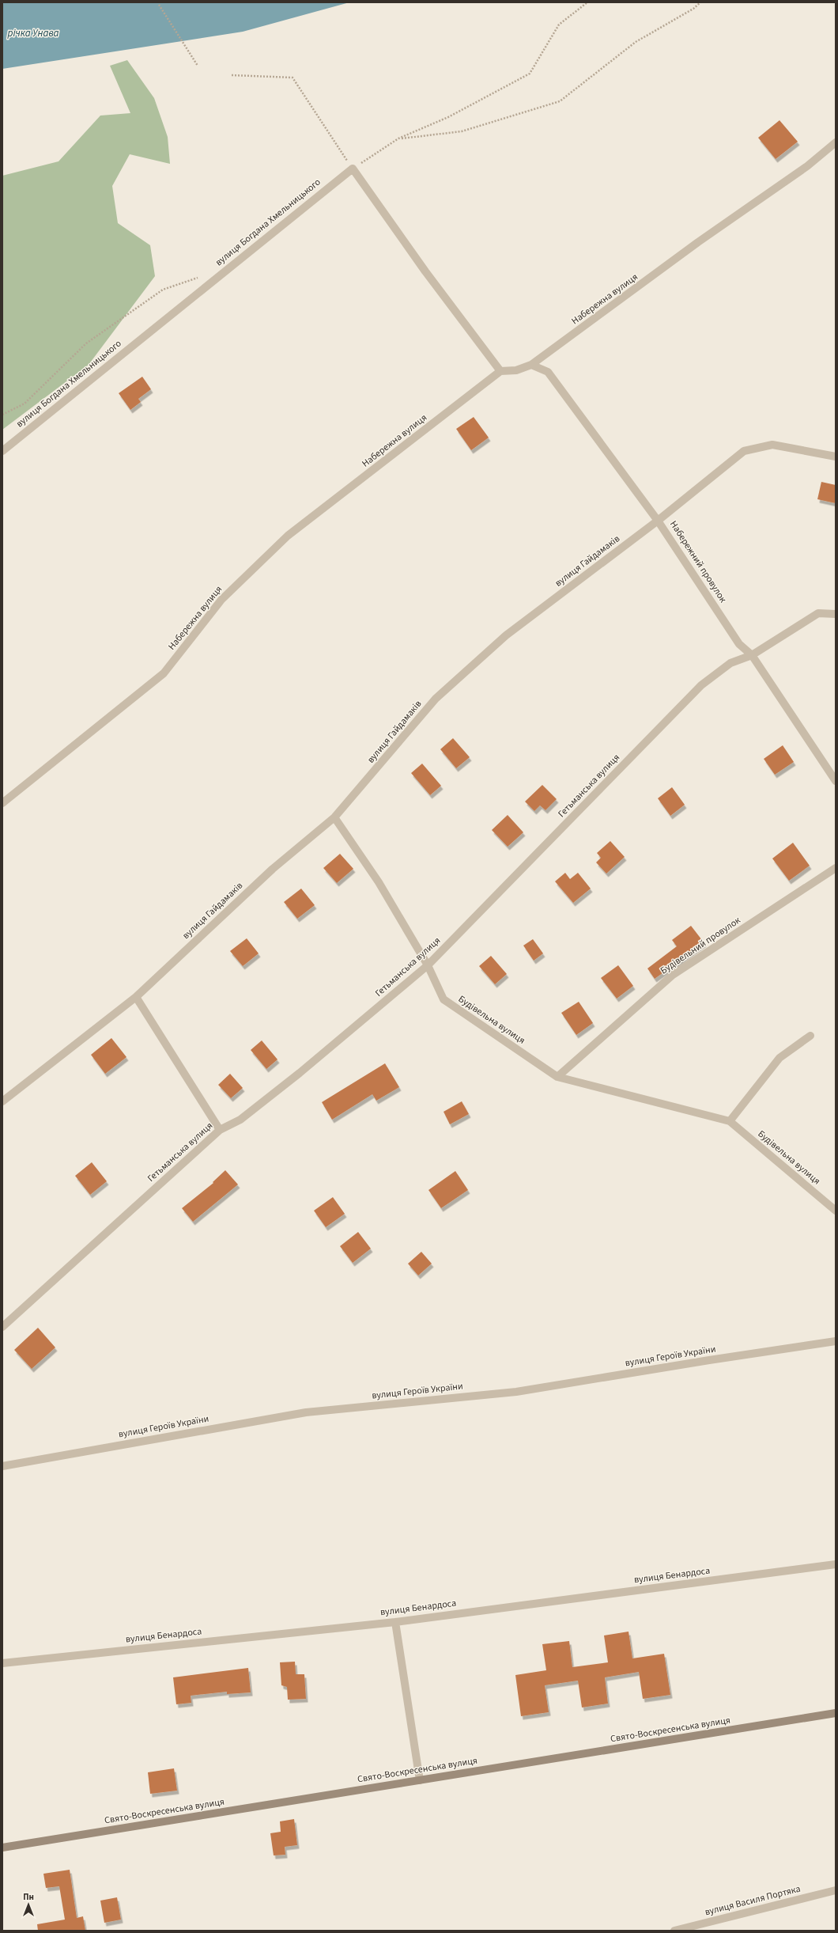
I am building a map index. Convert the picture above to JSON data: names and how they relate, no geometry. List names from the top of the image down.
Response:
{
  "streets": {
    "street": [
      "вулиця Богдана Хмельницького",
      "Набережна вулиця",
      "вулиця Гайдамаків",
      "Набережний провулок",
      "Гетьманська вулиця",
      "Будівельний провулок",
      "Будівельна вулиця",
      "вулиця Героїв України",
      "вулиця Бенардоса",
      "Свято-Воскресенська вулиця",
      "вулиця Василя Портяка"
    ]
  },
  "crossings": [
    ["Набережна вулиця", "Набережний провулок"],
    ["вулиця Гайдамаків", "Набережний провулок"],
    ["вулиця Гайдамаків", "Будівельна вулиця"],
    ["Набережний провулок", "Гетьманська вулиця"],
    ["Гетьманська вулиця", "Будівельна вулиця"],
    ["Будівельний провулок", "Будівельна вулиця"]
  ],
  "water": ["річка Унава"],
  "north": "top"
}
